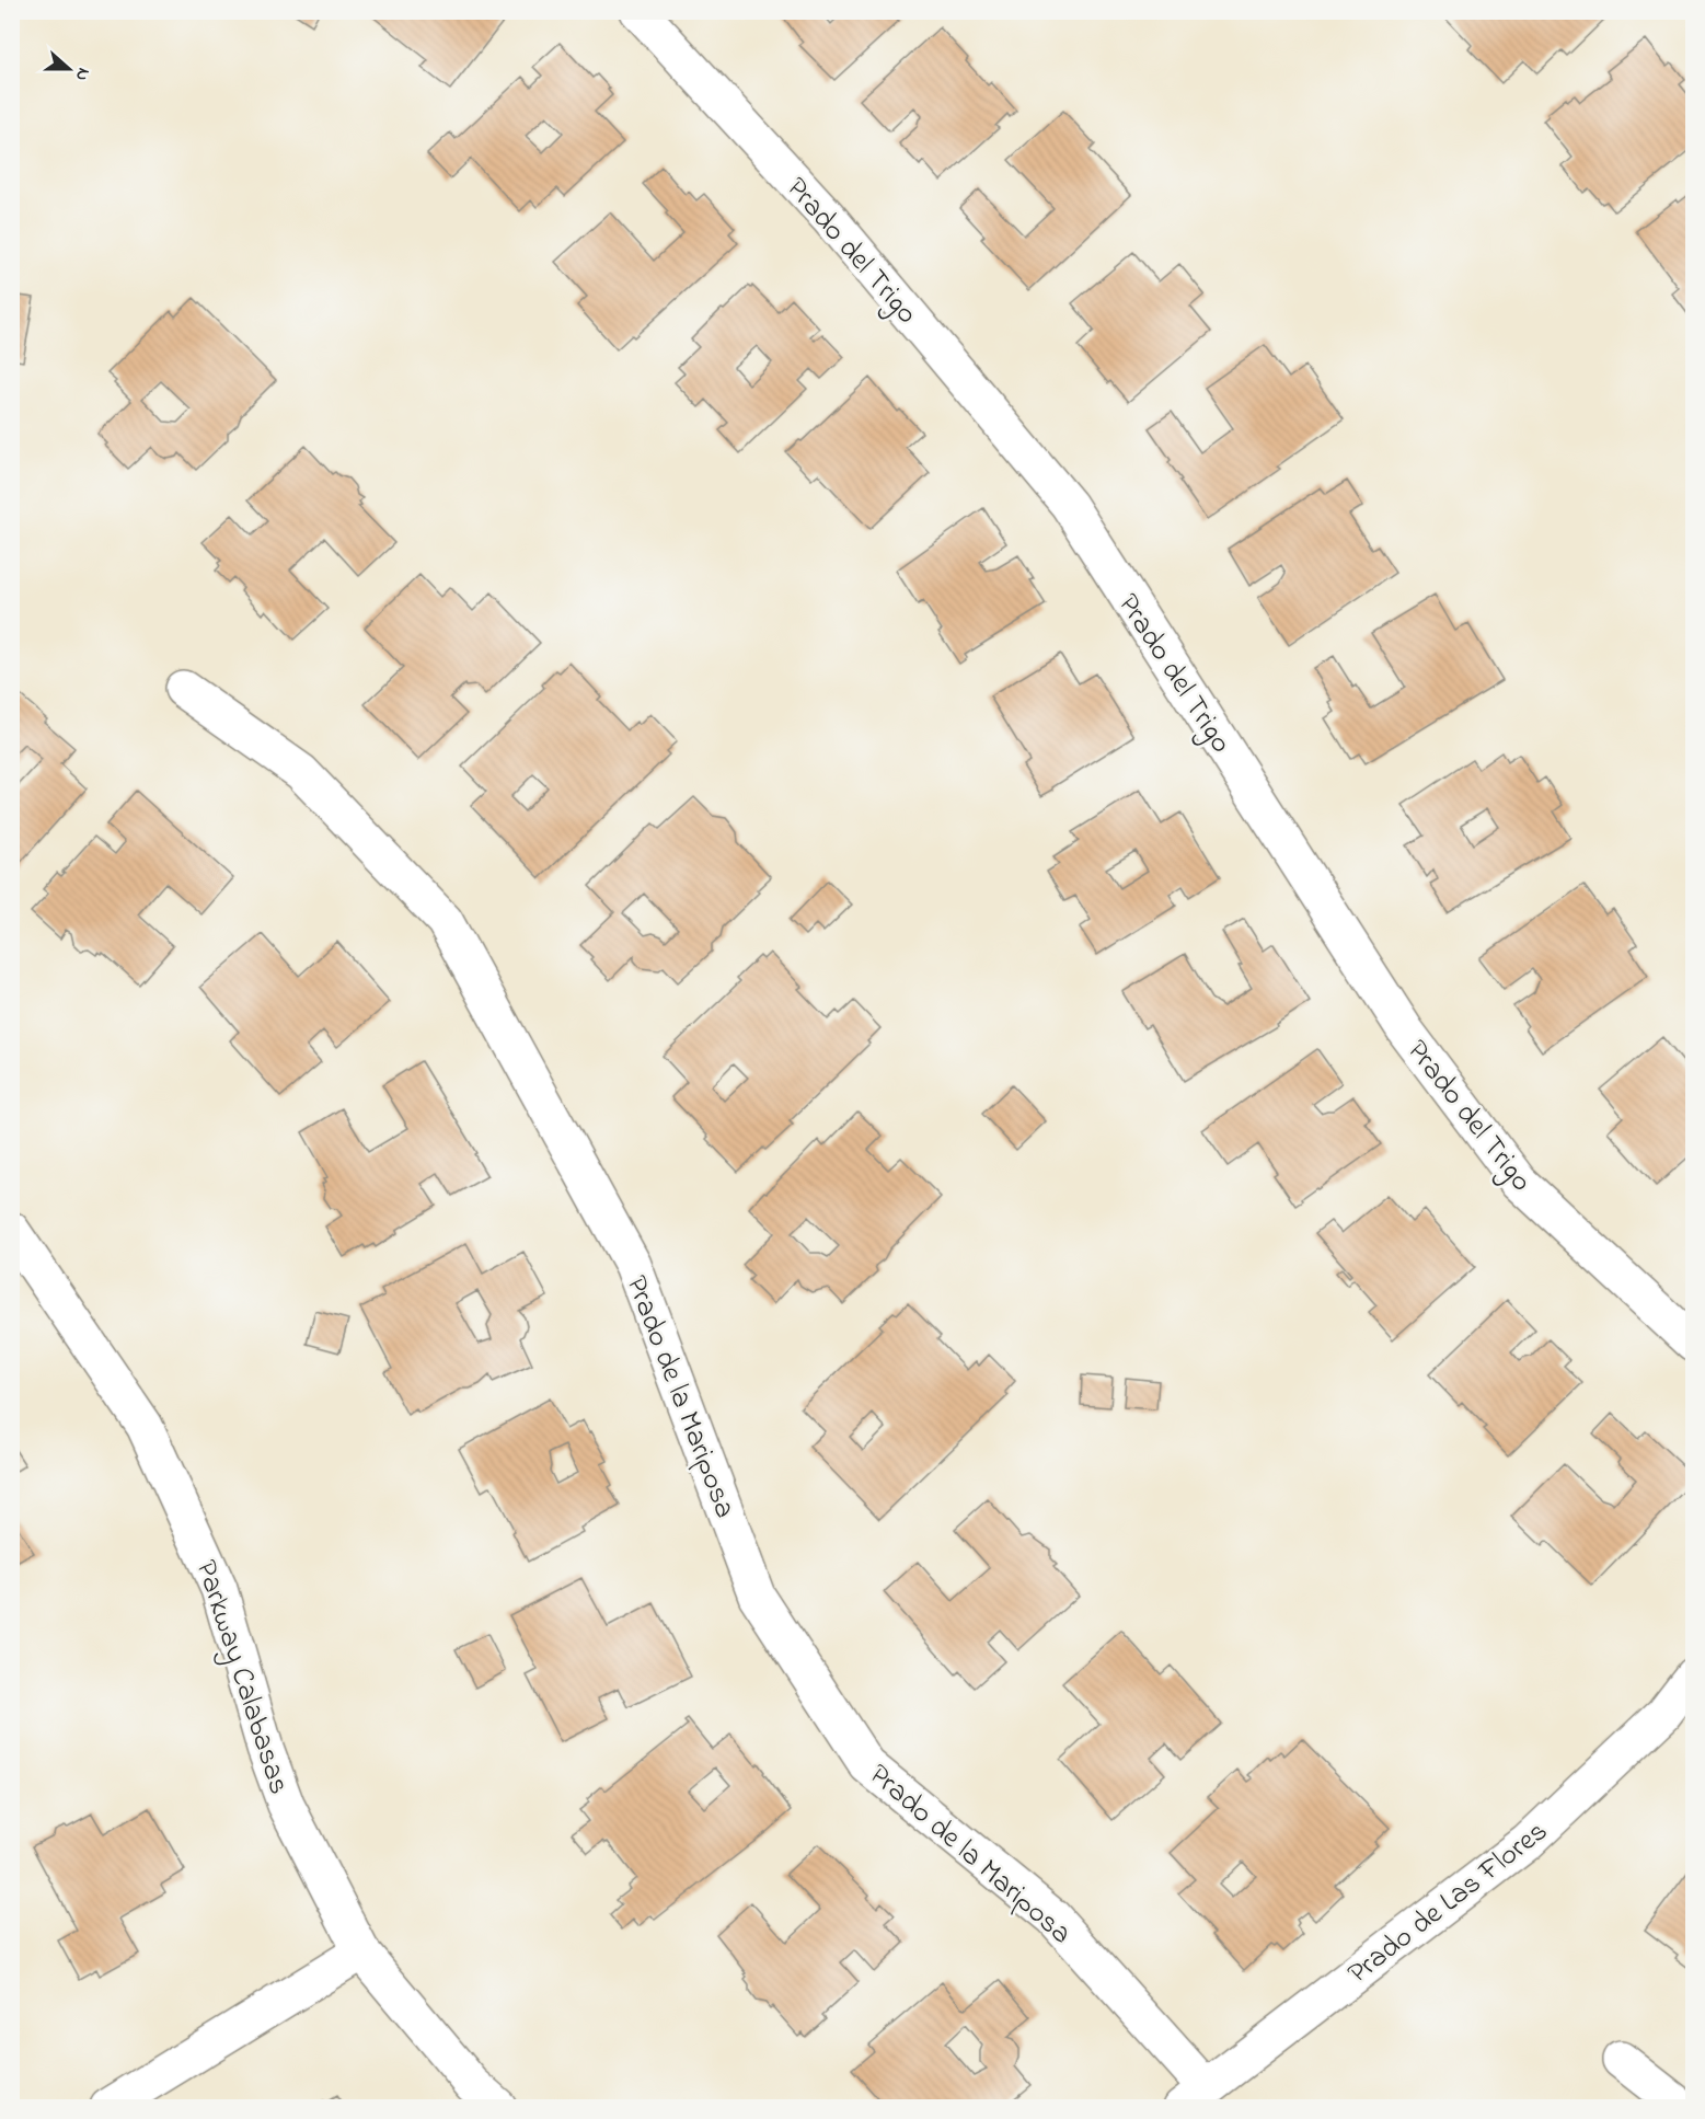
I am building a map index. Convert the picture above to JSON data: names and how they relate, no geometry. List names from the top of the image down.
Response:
{
  "streets": {
    "street": [
      "Prado del Trigo",
      "Prado de la Mariposa",
      "Parkway Calabasas",
      "Prado de Las Flores"
    ]
  },
  "crossings": [
    ["Prado de la Mariposa", "Prado de Las Flores"]
  ],
  "north": "right"
}
